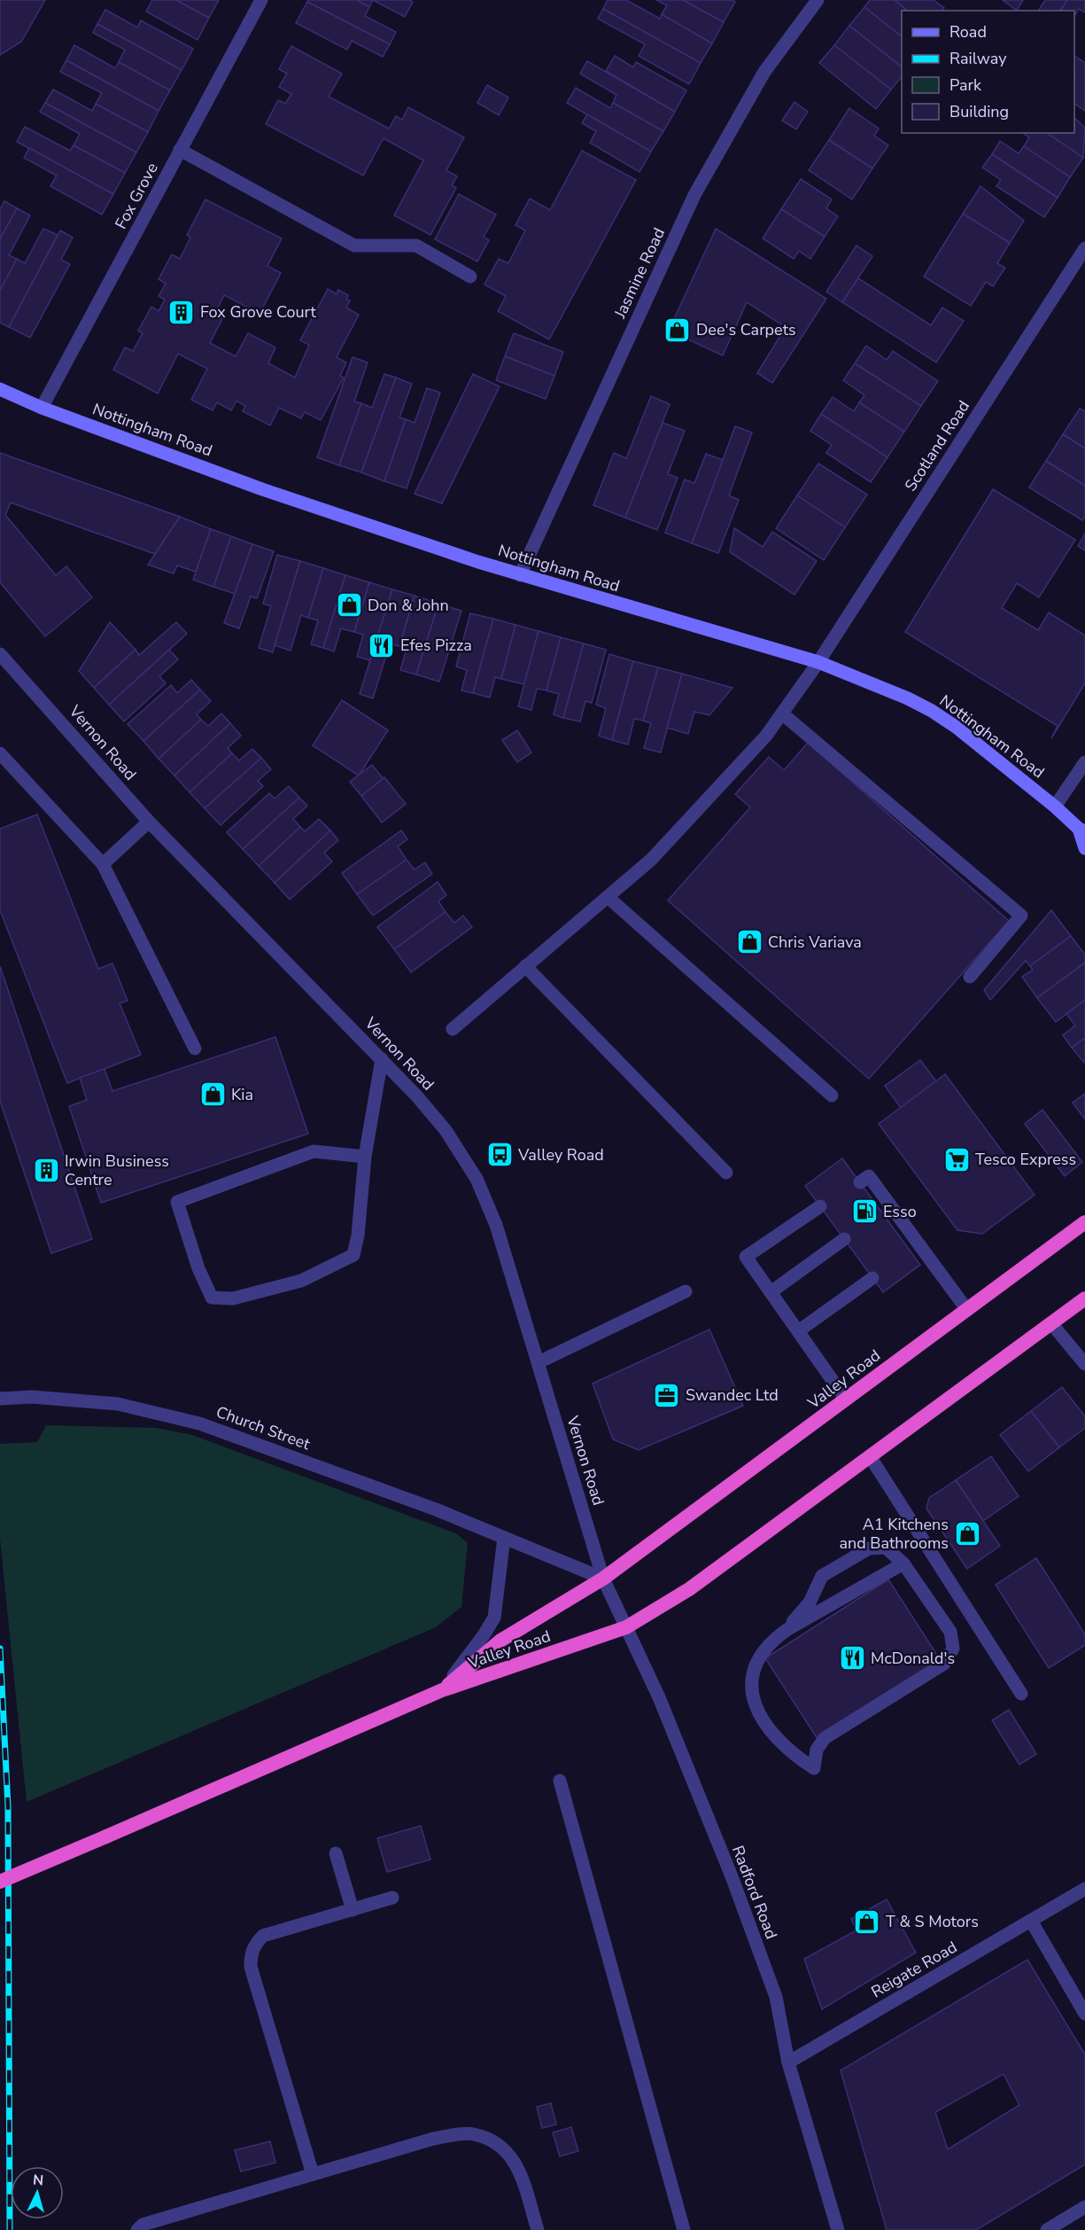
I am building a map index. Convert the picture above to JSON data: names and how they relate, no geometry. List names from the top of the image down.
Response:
{
  "streets": {
    "highway": ["Valley Road"],
    "main road": ["Nottingham Road"],
    "street": [
      "Fox Grove",
      "Jasmine Road",
      "Scotland Road",
      "Vernon Road",
      "Church Street",
      "Radford Road",
      "Reigate Road"
    ]
  },
  "crossings": [
    ["Fox Grove", "Nottingham Road"],
    ["Jasmine Road", "Nottingham Road"],
    ["Nottingham Road", "Scotland Road"],
    ["Vernon Road", "Valley Road"],
    ["Vernon Road", "Church Street"],
    ["Vernon Road", "Radford Road"],
    ["Valley Road", "Church Street"],
    ["Valley Road", "Radford Road"],
    ["Church Street", "Radford Road"],
    ["Radford Road", "Reigate Road"]
  ],
  "places": {
    "building": ["Fox Grove Court", "Irwin Business Centre"],
    "shop": [
      "Dee's Carpets",
      "Don & John",
      "Chris Variava",
      "Kia",
      "A1 Kitchens and Bathrooms",
      "T & S Motors"
    ],
    "restaurant": ["Efes Pizza", "McDonald's"],
    "bus stop": ["Valley Road"],
    "supermarket": ["Tesco Express"],
    "fuel station": ["Esso"],
    "office": ["Swandec Ltd"]
  },
  "legend": [
    "Road",
    "Railway",
    "Park",
    "Building"
  ],
  "north": "top"
}
